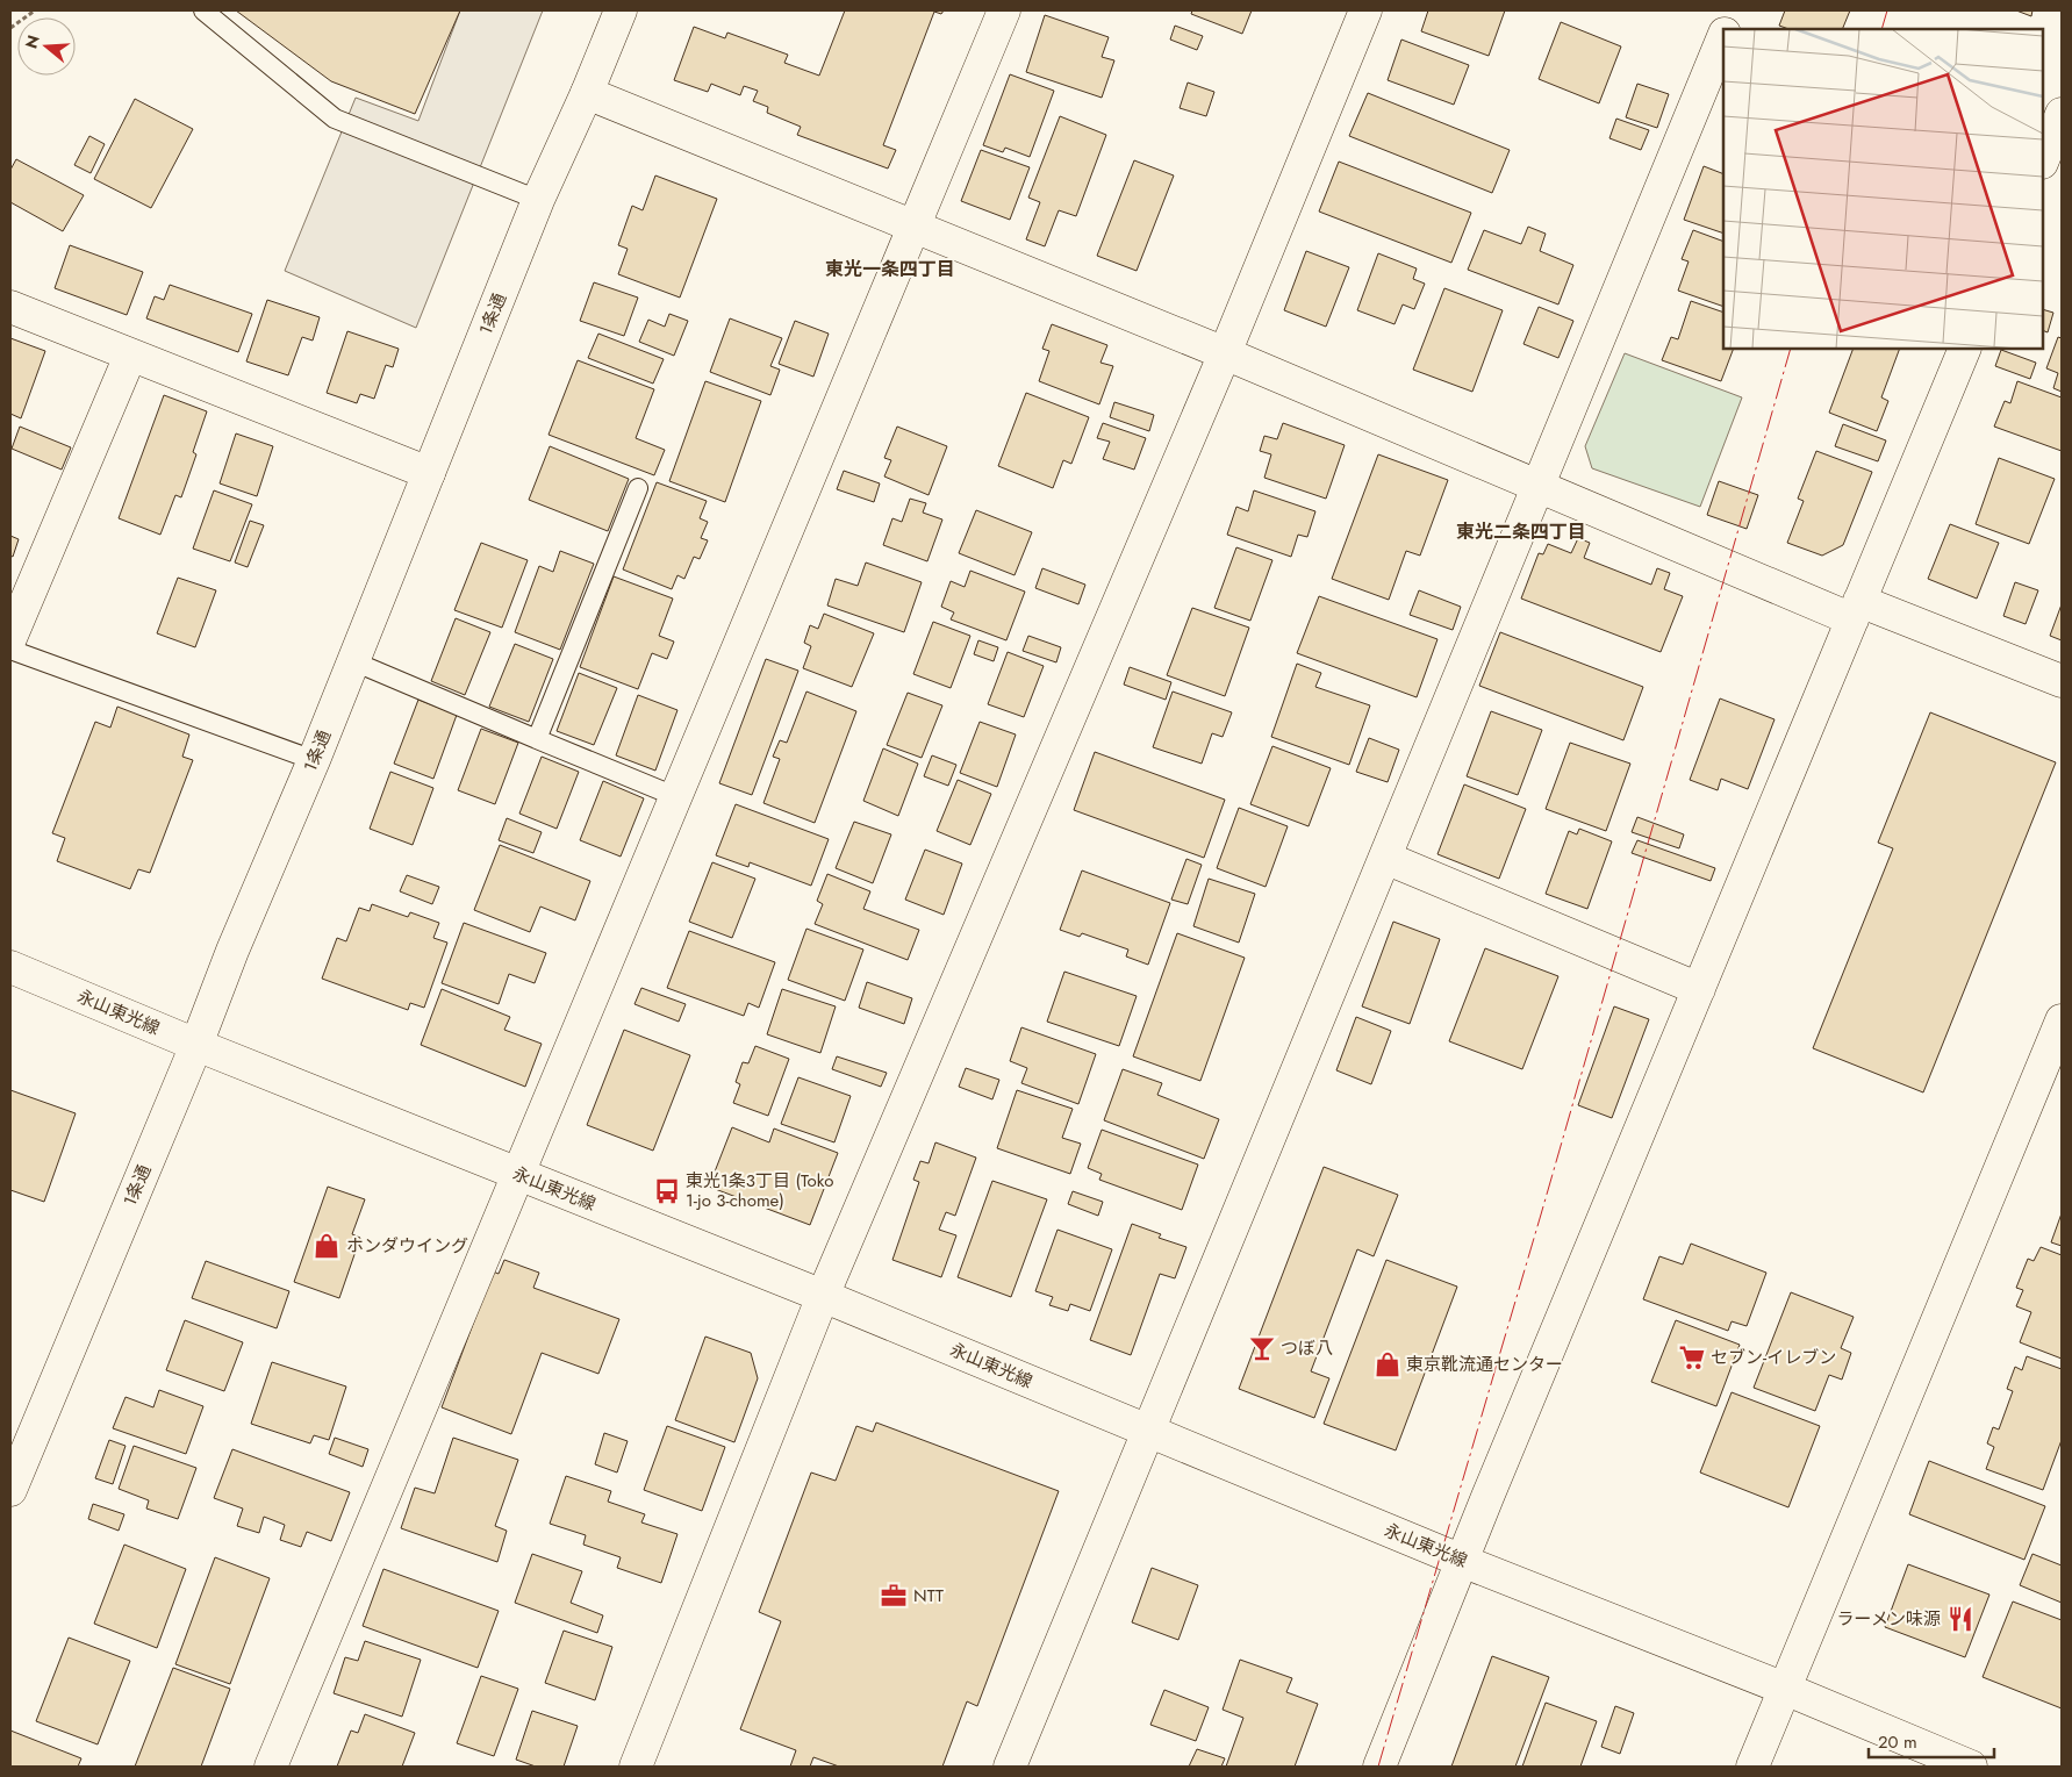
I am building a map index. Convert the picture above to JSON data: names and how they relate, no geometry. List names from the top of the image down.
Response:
{
  "streets": {
    "street": ["1条通", "永山東光線"]
  },
  "crossings": [
    ["1条通", "永山東光線"]
  ],
  "districts": ["東光一条四丁目", "東光二条四丁目"],
  "places": {
    "bus stop": ["東光1条3丁目 (Toko 1-jo 3-chome)"],
    "shop": ["ホンダウイング", "東京靴流通センター"],
    "bar": ["つぼ八"],
    "supermarket": ["セブン-イレブン"],
    "office": ["NTT"],
    "restaurant": ["ラーメン味源"]
  },
  "scale_bar": "20 m",
  "north": "left"
}
